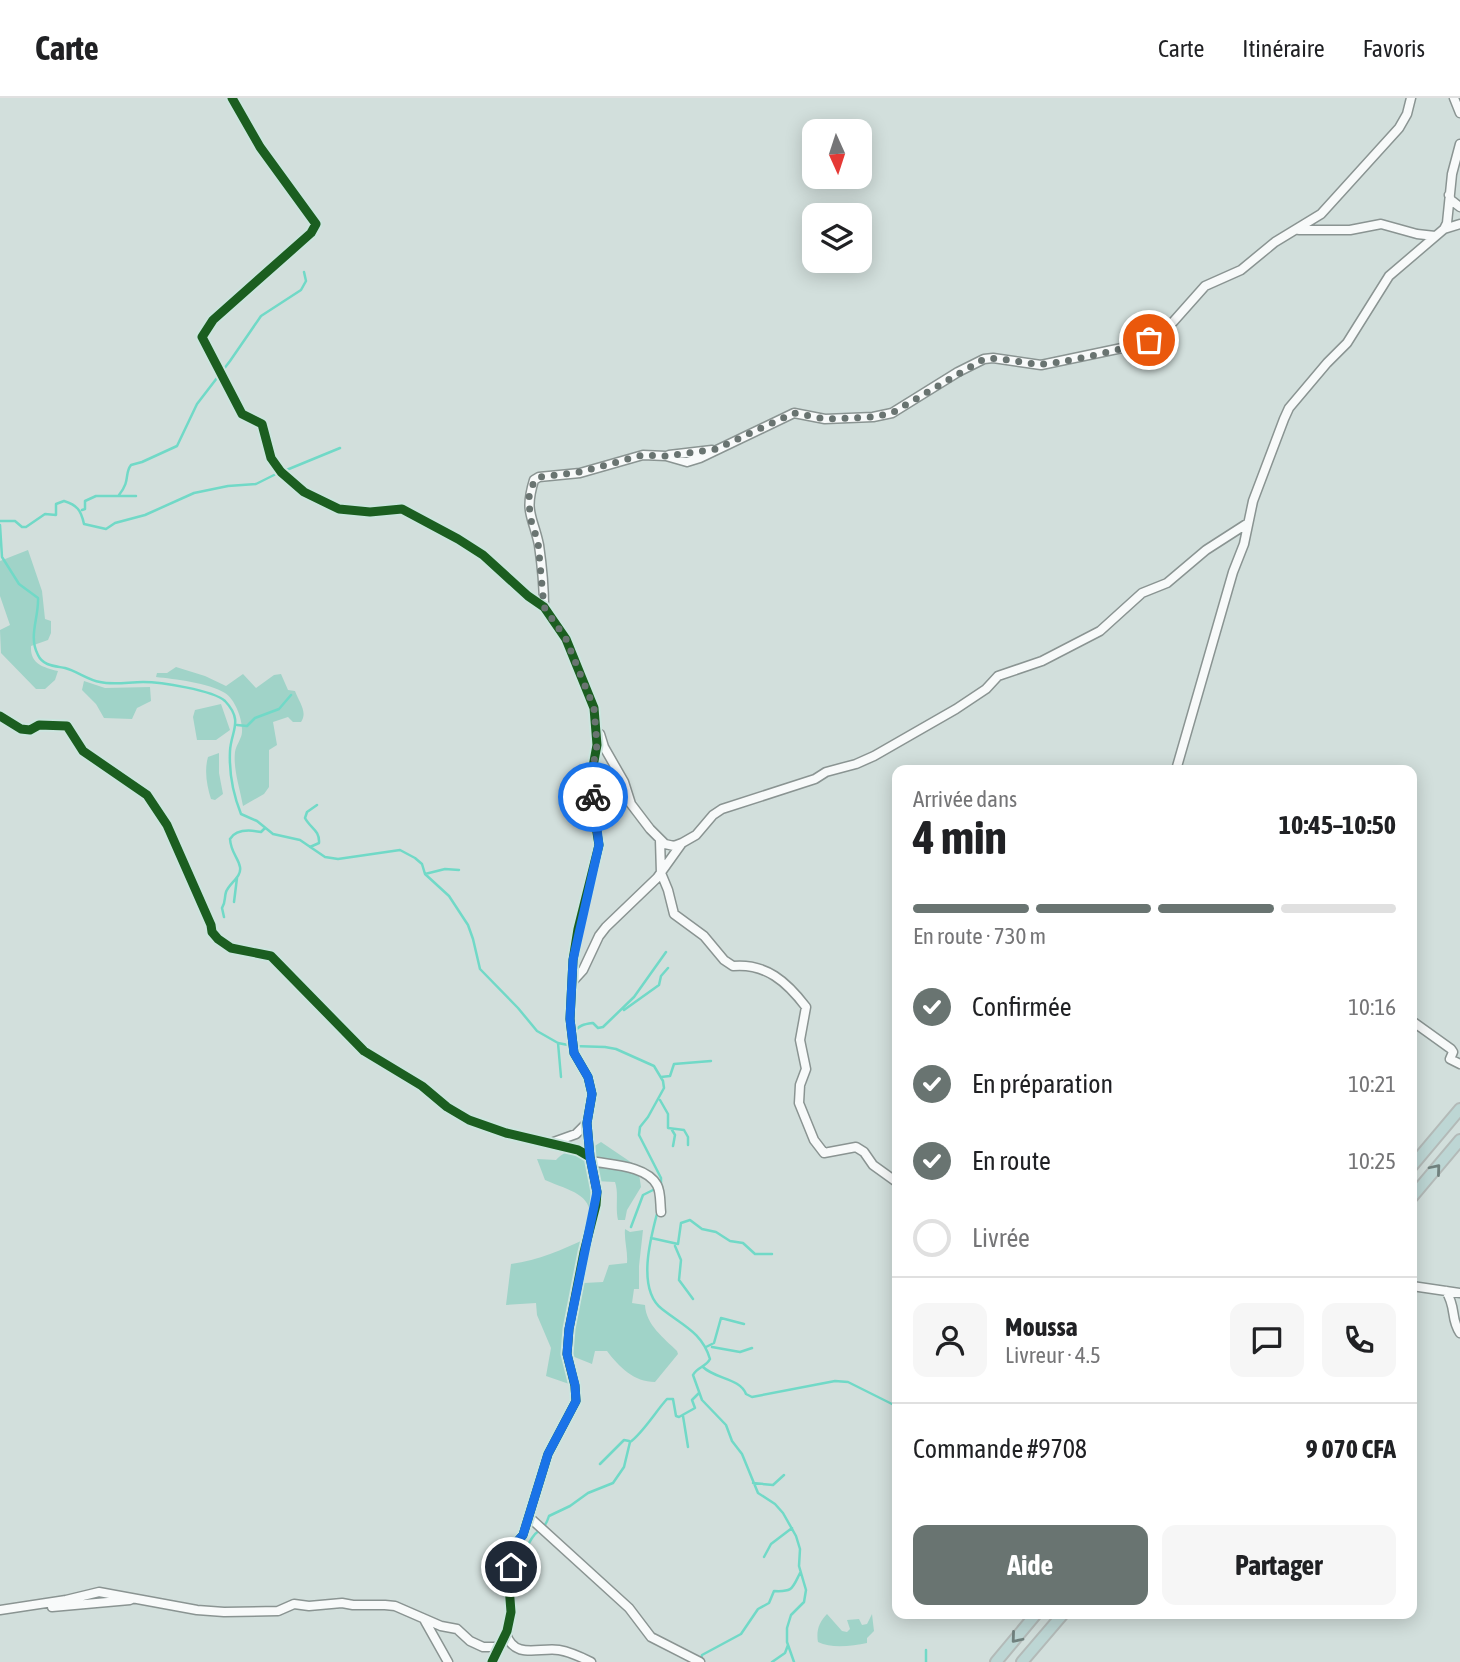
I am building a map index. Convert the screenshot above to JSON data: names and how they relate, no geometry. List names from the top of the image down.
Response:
{
  "north": "bottom",
  "page": {
    "header": "Carte",
    "nav": ["Carte", "Itinéraire", "Favoris"],
    "heading": ["4 min", "Arrivée dans", "10:45–10:50"],
    "panel": [
      "Moussa",
      "Livreur · 4.5",
      "Commande #9708",
      "9 070 CFA"
    ],
    "bar": "En route · 730 m",
    "list": [
      ["Confirmée", "10:16"],
      ["En préparation", "10:21"],
      ["En route", "10:25"],
      "Livrée"
    ],
    "buttons": ["Aide", "Partager"]
  }
}
